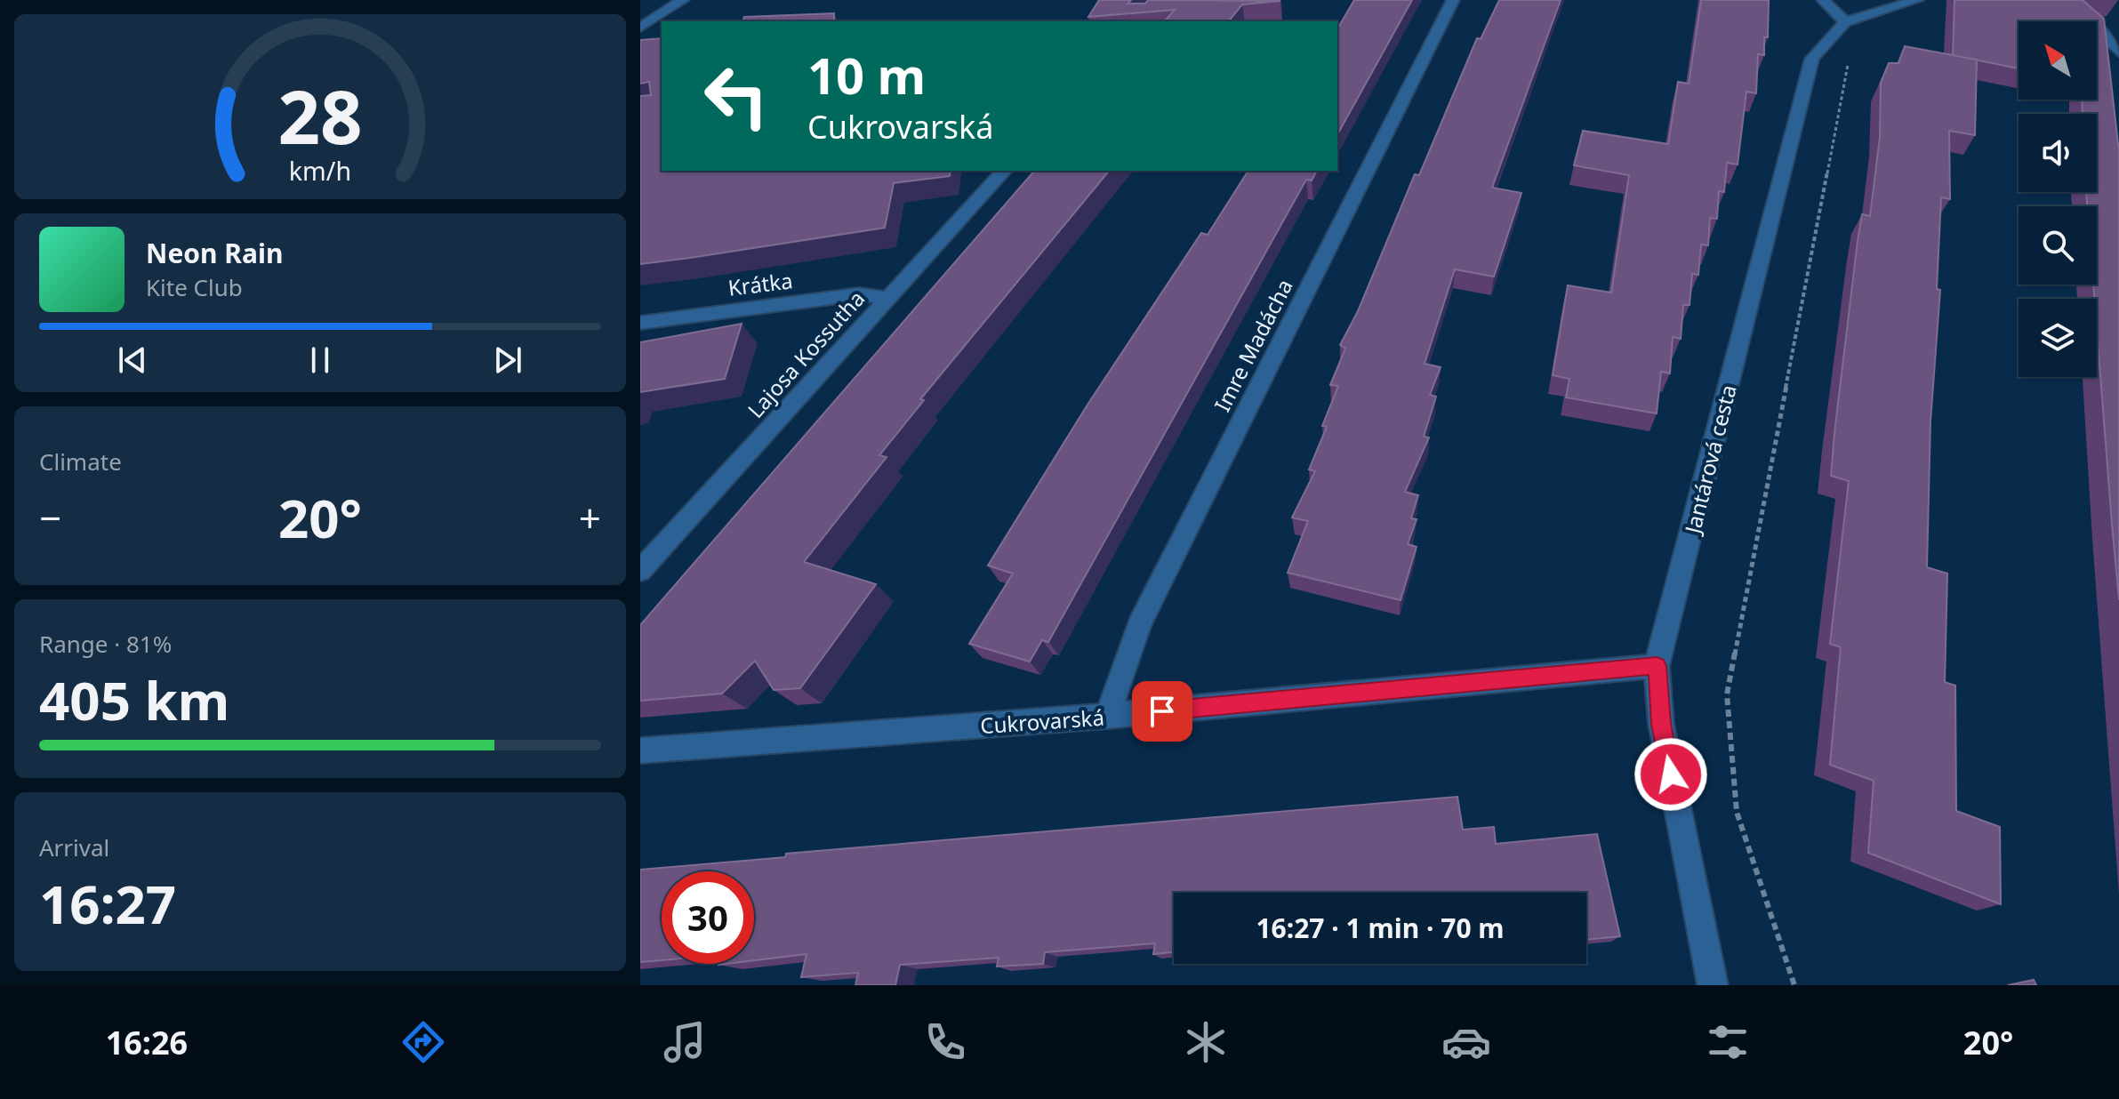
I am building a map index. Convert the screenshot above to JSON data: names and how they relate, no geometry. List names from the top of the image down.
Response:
{
  "streets": {
    "street": [
      "Krátka",
      "Imre Madácha",
      "Lajosa Kossutha",
      "Jantárová cesta",
      "Cukrovarská"
    ]
  },
  "crossings": [
    ["Krátka", "Lajosa Kossutha"],
    ["Imre Madácha", "Cukrovarská"],
    ["Jantárová cesta", "Cukrovarská"]
  ],
  "north": "top left",
  "page": {
    "turn": ["10 m", "Cukrovarská"],
    "song": ["Neon Rain", "Kite Club"],
    "tile": [
      "Climate",
      ["Range · 81%", "405 km"],
      ["Arrival", "16:27"]
    ],
    "heat": ["−", "20°", "+"],
    "limit": "30",
    "trip": "16:27 · 1 min · 70 m",
    "tabs": ["16:26", "20°"],
    "gauge": ["28", "km/h"]
  }
}
